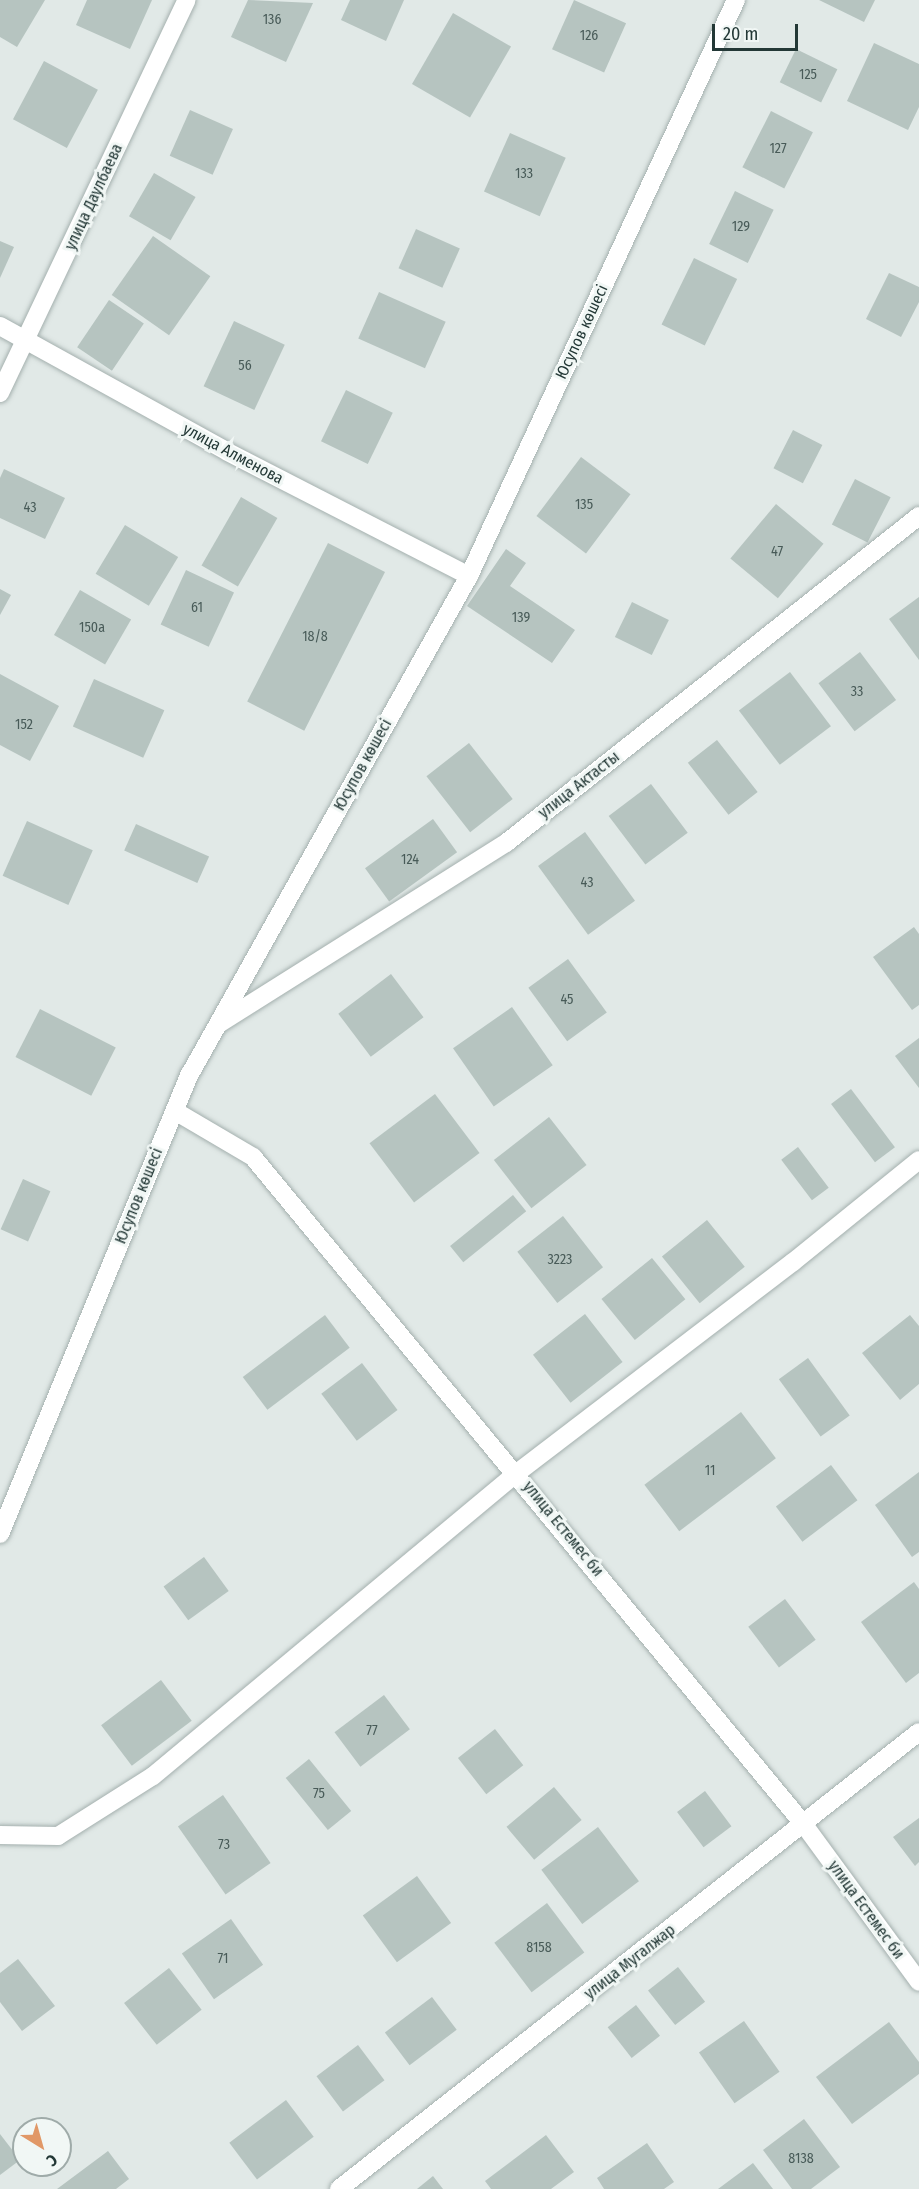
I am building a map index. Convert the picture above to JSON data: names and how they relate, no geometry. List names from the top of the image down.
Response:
{
  "streets": {
    "street": [
      "улица Даулбаева",
      "Юсупов көшесі",
      "улица Алменова",
      "улица Актасты",
      "улица Естемес би",
      "улица Мугалжар"
    ]
  },
  "crossings": [
    ["улица Даулбаева", "улица Алменова"],
    ["Юсупов көшесі", "улица Алменова"],
    ["Юсупов көшесі", "улица Актасты"],
    ["Юсупов көшесі", "улица Естемес би"],
    ["улица Естемес би", "улица Мугалжар"]
  ],
  "house_numbers": [
    "136",
    "126",
    "125",
    "127",
    "133",
    "129",
    "56",
    "135",
    "43",
    "47",
    "61",
    "139",
    "150а",
    "18/8",
    "33",
    "152",
    "124",
    "43",
    "45",
    "3223",
    "11",
    "77",
    "75",
    "73",
    "8158",
    "71",
    "8138"
  ],
  "scale_bar": "20 m",
  "north": "bottom right"
}
